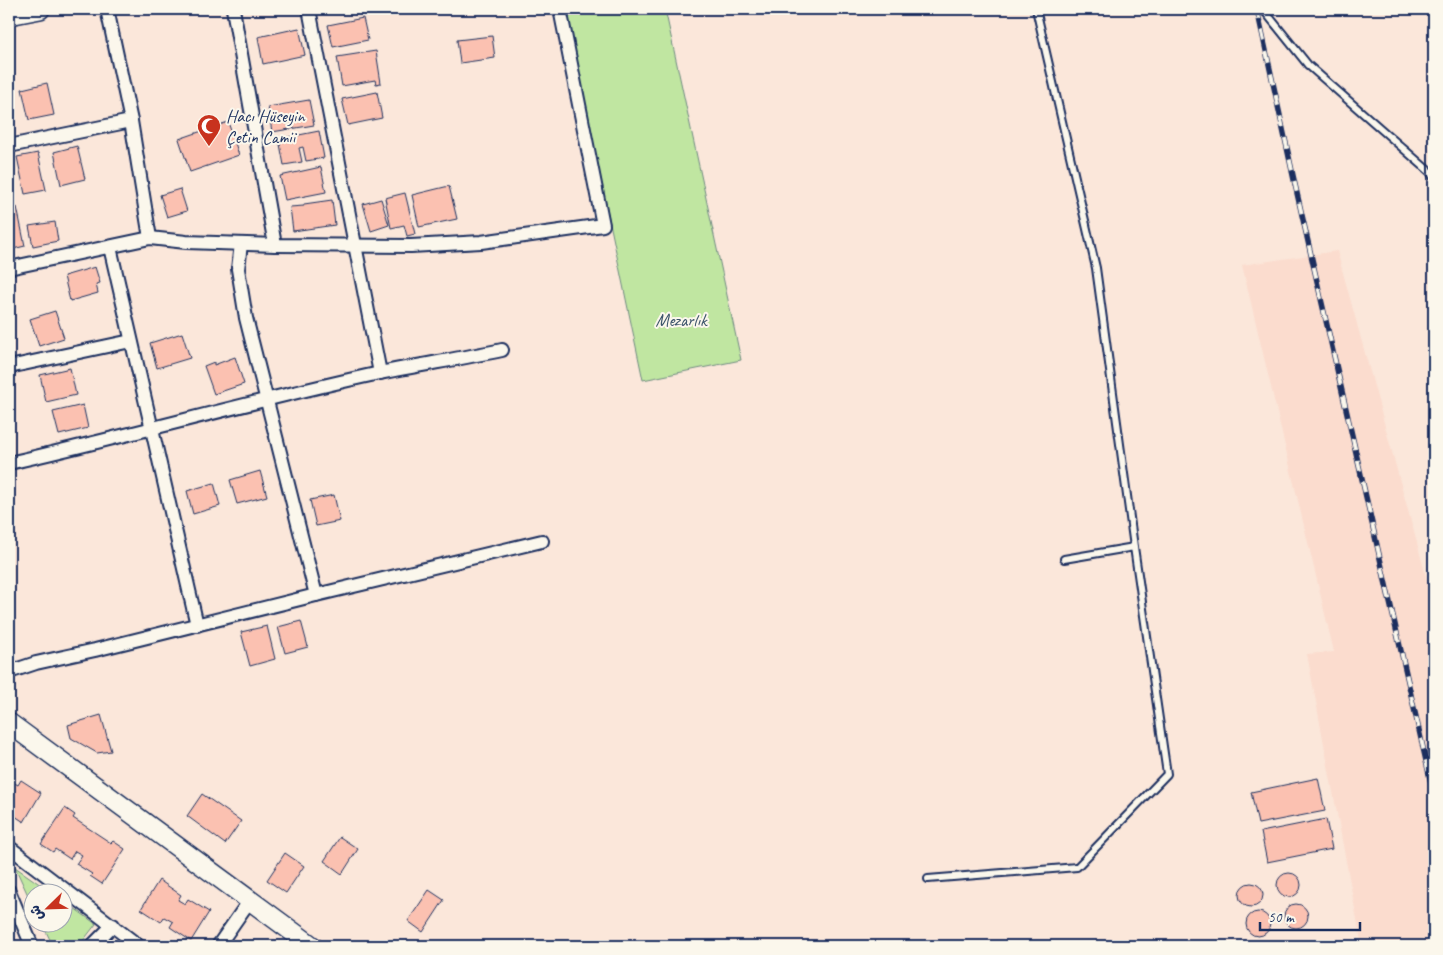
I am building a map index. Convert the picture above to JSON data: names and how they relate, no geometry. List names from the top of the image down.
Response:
{
  "parks": ["Mezarlık"],
  "places": {
    "mosque": ["Hacı Hüseyin Çetin Camii"]
  },
  "scale_bar": "50 m",
  "north": "bottom left"
}
